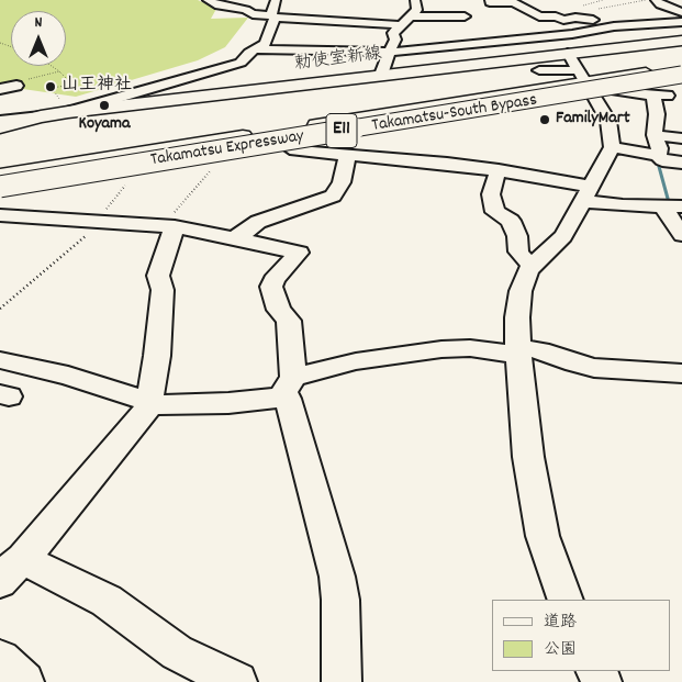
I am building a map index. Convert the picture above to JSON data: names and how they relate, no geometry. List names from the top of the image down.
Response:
{
  "streets": {
    "main road": [
      "勅使室新線",
      "Takamatsu-South Bypass",
      "E11",
      "Takamatsu Expressway"
    ]
  },
  "crossings": [
    ["Takamatsu-South Bypass", "Takamatsu Expressway"]
  ],
  "places": ["山王神社", "Koyama", "FamilyMart"],
  "legend": ["道路", "公園"],
  "north": "top"
}
